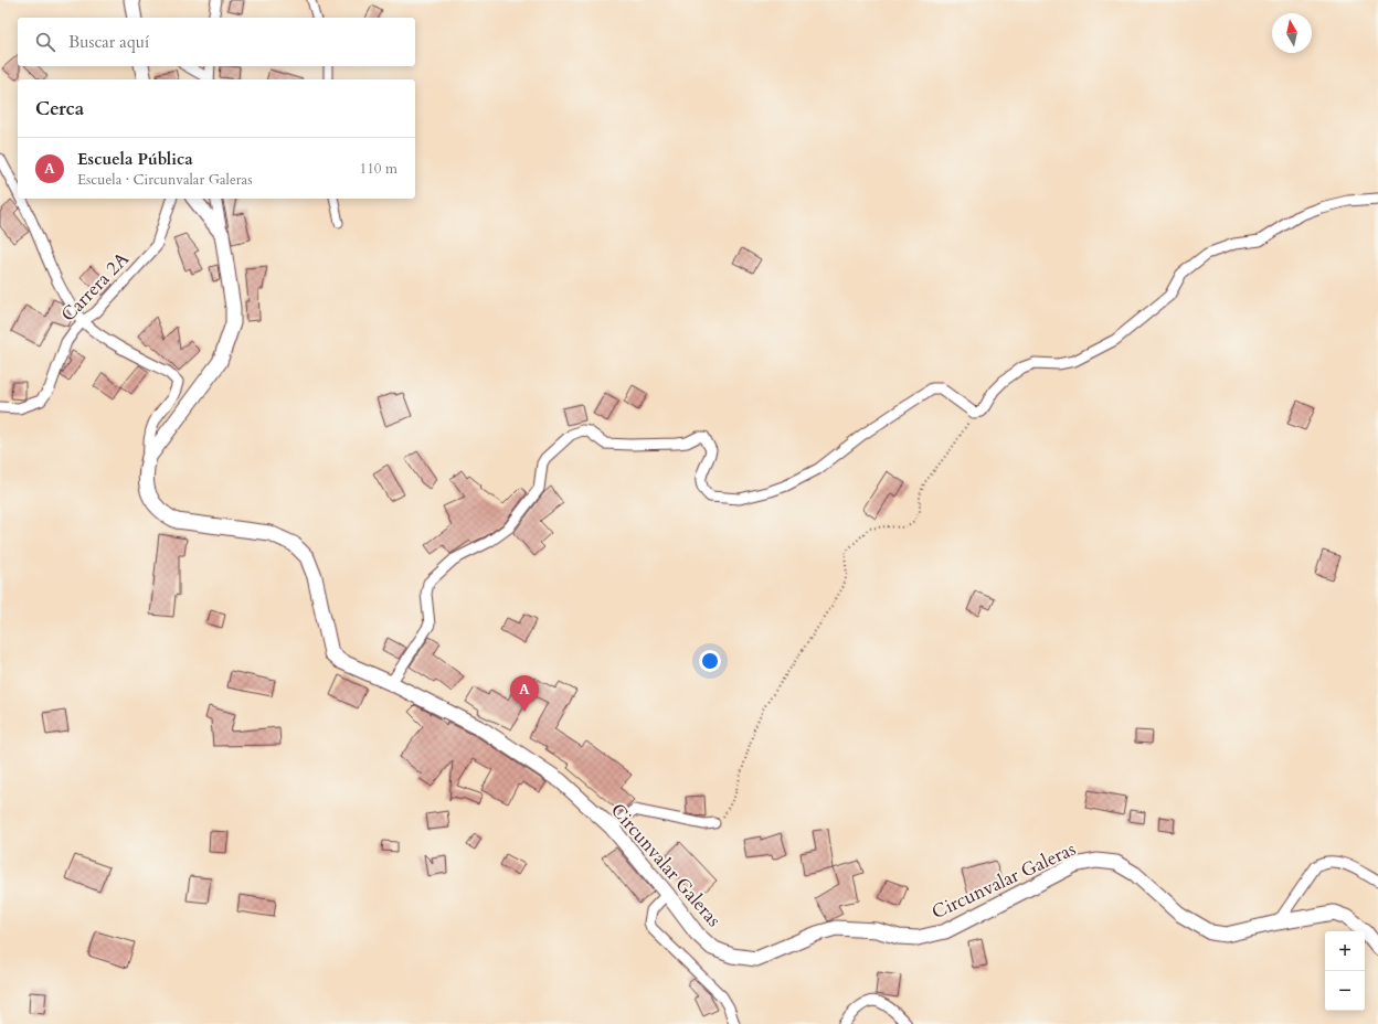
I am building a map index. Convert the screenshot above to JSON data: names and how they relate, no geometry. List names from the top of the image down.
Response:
{
  "streets": {
    "main road": ["Circunvalar Galeras"],
    "street": ["Carrera 2A"]
  },
  "north": "top",
  "page": {
    "search": "Buscar aquí",
    "heading": "Cerca",
    "list": [
      {
        "mark": "A",
        "name": "Escuela Pública",
        "note": "Escuela · Circunvalar Galeras",
        "value": "110 m"
      }
    ],
    "pins": "A",
    "map_buttons": ["+", "−"]
  }
}
